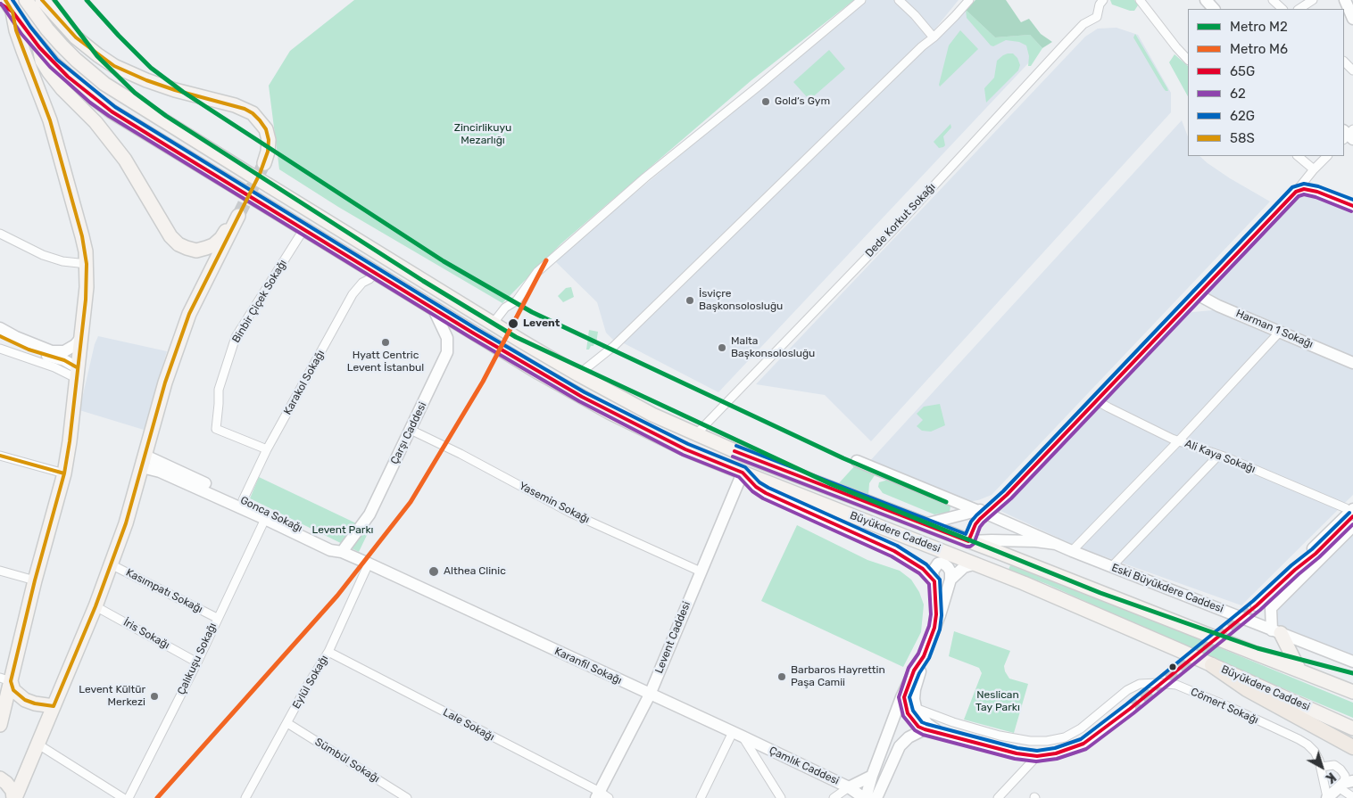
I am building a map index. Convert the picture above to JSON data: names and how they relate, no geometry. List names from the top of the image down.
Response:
{
  "streets": {
    "main road": ["Büyükdere Caddesi"],
    "street": [
      "Dede Korkut Sokağı",
      "Binbir Çiçek Sokağı",
      "Harman 1 Sokağı",
      "Karakol Sokağı",
      "Çarşı Caddesi",
      "Ali Kaya Sokağı",
      "Yasemin Sokağı",
      "Gonca Sokağı",
      "Eski Büyükdere Caddesi",
      "Kasımpatı Sokağı",
      "İris Sokağı",
      "Levent Caddesi",
      "Çalıkuşu Sokağı",
      "Karanfil Sokağı",
      "Eylül Sokağı",
      "Cömert Sokağı",
      "Lale Sokağı",
      "Sümbül Sokağı",
      "Çamlık Caddesi"
    ]
  },
  "crossings": [
    ["Dede Korkut Sokağı", "Büyükdere Caddesi"],
    ["Binbir Çiçek Sokağı", "Karakol Sokağı"],
    ["Binbir Çiçek Sokağı", "Büyükdere Caddesi"],
    ["Karakol Sokağı", "Gonca Sokağı"],
    ["Karakol Sokağı", "Büyükdere Caddesi"],
    ["Çarşı Caddesi", "Yasemin Sokağı"],
    ["Çarşı Caddesi", "Gonca Sokağı"],
    ["Çarşı Caddesi", "Büyükdere Caddesi"],
    ["Yasemin Sokağı", "Levent Caddesi"],
    ["Gonca Sokağı", "Çalıkuşu Sokağı"],
    ["Gonca Sokağı", "Karanfil Sokağı"],
    ["Gonca Sokağı", "Eylül Sokağı"],
    ["Büyükdere Caddesi", "Levent Caddesi"],
    ["Kasımpatı Sokağı", "Çalıkuşu Sokağı"],
    ["İris Sokağı", "Çalıkuşu Sokağı"],
    ["Levent Caddesi", "Karanfil Sokağı"],
    ["Levent Caddesi", "Lale Sokağı"],
    ["Karanfil Sokağı", "Eylül Sokağı"],
    ["Karanfil Sokağı", "Çamlık Caddesi"],
    ["Eylül Sokağı", "Lale Sokağı"],
    ["Eylül Sokağı", "Sümbül Sokağı"]
  ],
  "parks": ["Zincirlikuyu Mezarlığı", "Levent Parkı", "Neslican Tay Parkı"],
  "places": [
    "Gold‘s Gym",
    "İsviçre Başkonsolosluğu",
    "Levent",
    "Hyatt Centric Levent İstanbul",
    "Malta Başkonsolosluğu",
    "Althea Clinic",
    "Barbaros Hayrettin Paşa Camii",
    "Levent Kültür Merkezi"
  ],
  "lines": [
    "metro line M2",
    "transit line 62G",
    "transit line 58S",
    "transit line 65G",
    "transit line 62",
    "metro line M6"
  ],
  "legend": [
    "Metro M2",
    "Metro M6",
    "65G",
    "62",
    "62G",
    "58S"
  ],
  "north": "bottom right"
}
